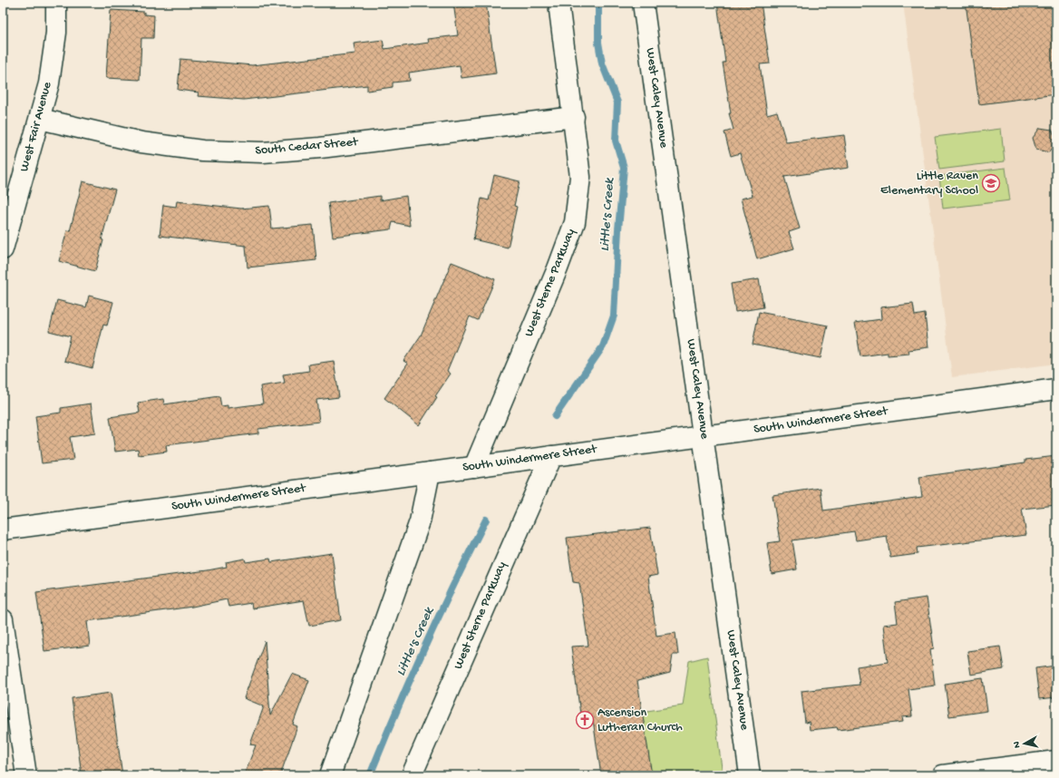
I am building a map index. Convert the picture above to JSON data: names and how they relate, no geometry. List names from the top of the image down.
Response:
{
  "streets": {
    "street": [
      "West Caley Avenue",
      "West Fair Avenue",
      "South Cedar Street",
      "West Sterne Parkway",
      "South Windermere Street"
    ]
  },
  "crossings": [
    ["West Caley Avenue", "South Windermere Street"],
    ["West Fair Avenue", "South Cedar Street"],
    ["South Cedar Street", "West Sterne Parkway"],
    ["West Sterne Parkway", "South Windermere Street"]
  ],
  "water": ["Little's Creek"],
  "places": {
    "school or university": ["Little Raven Elementary School"],
    "church": ["Ascension Lutheran Church"]
  },
  "north": "left"
}
